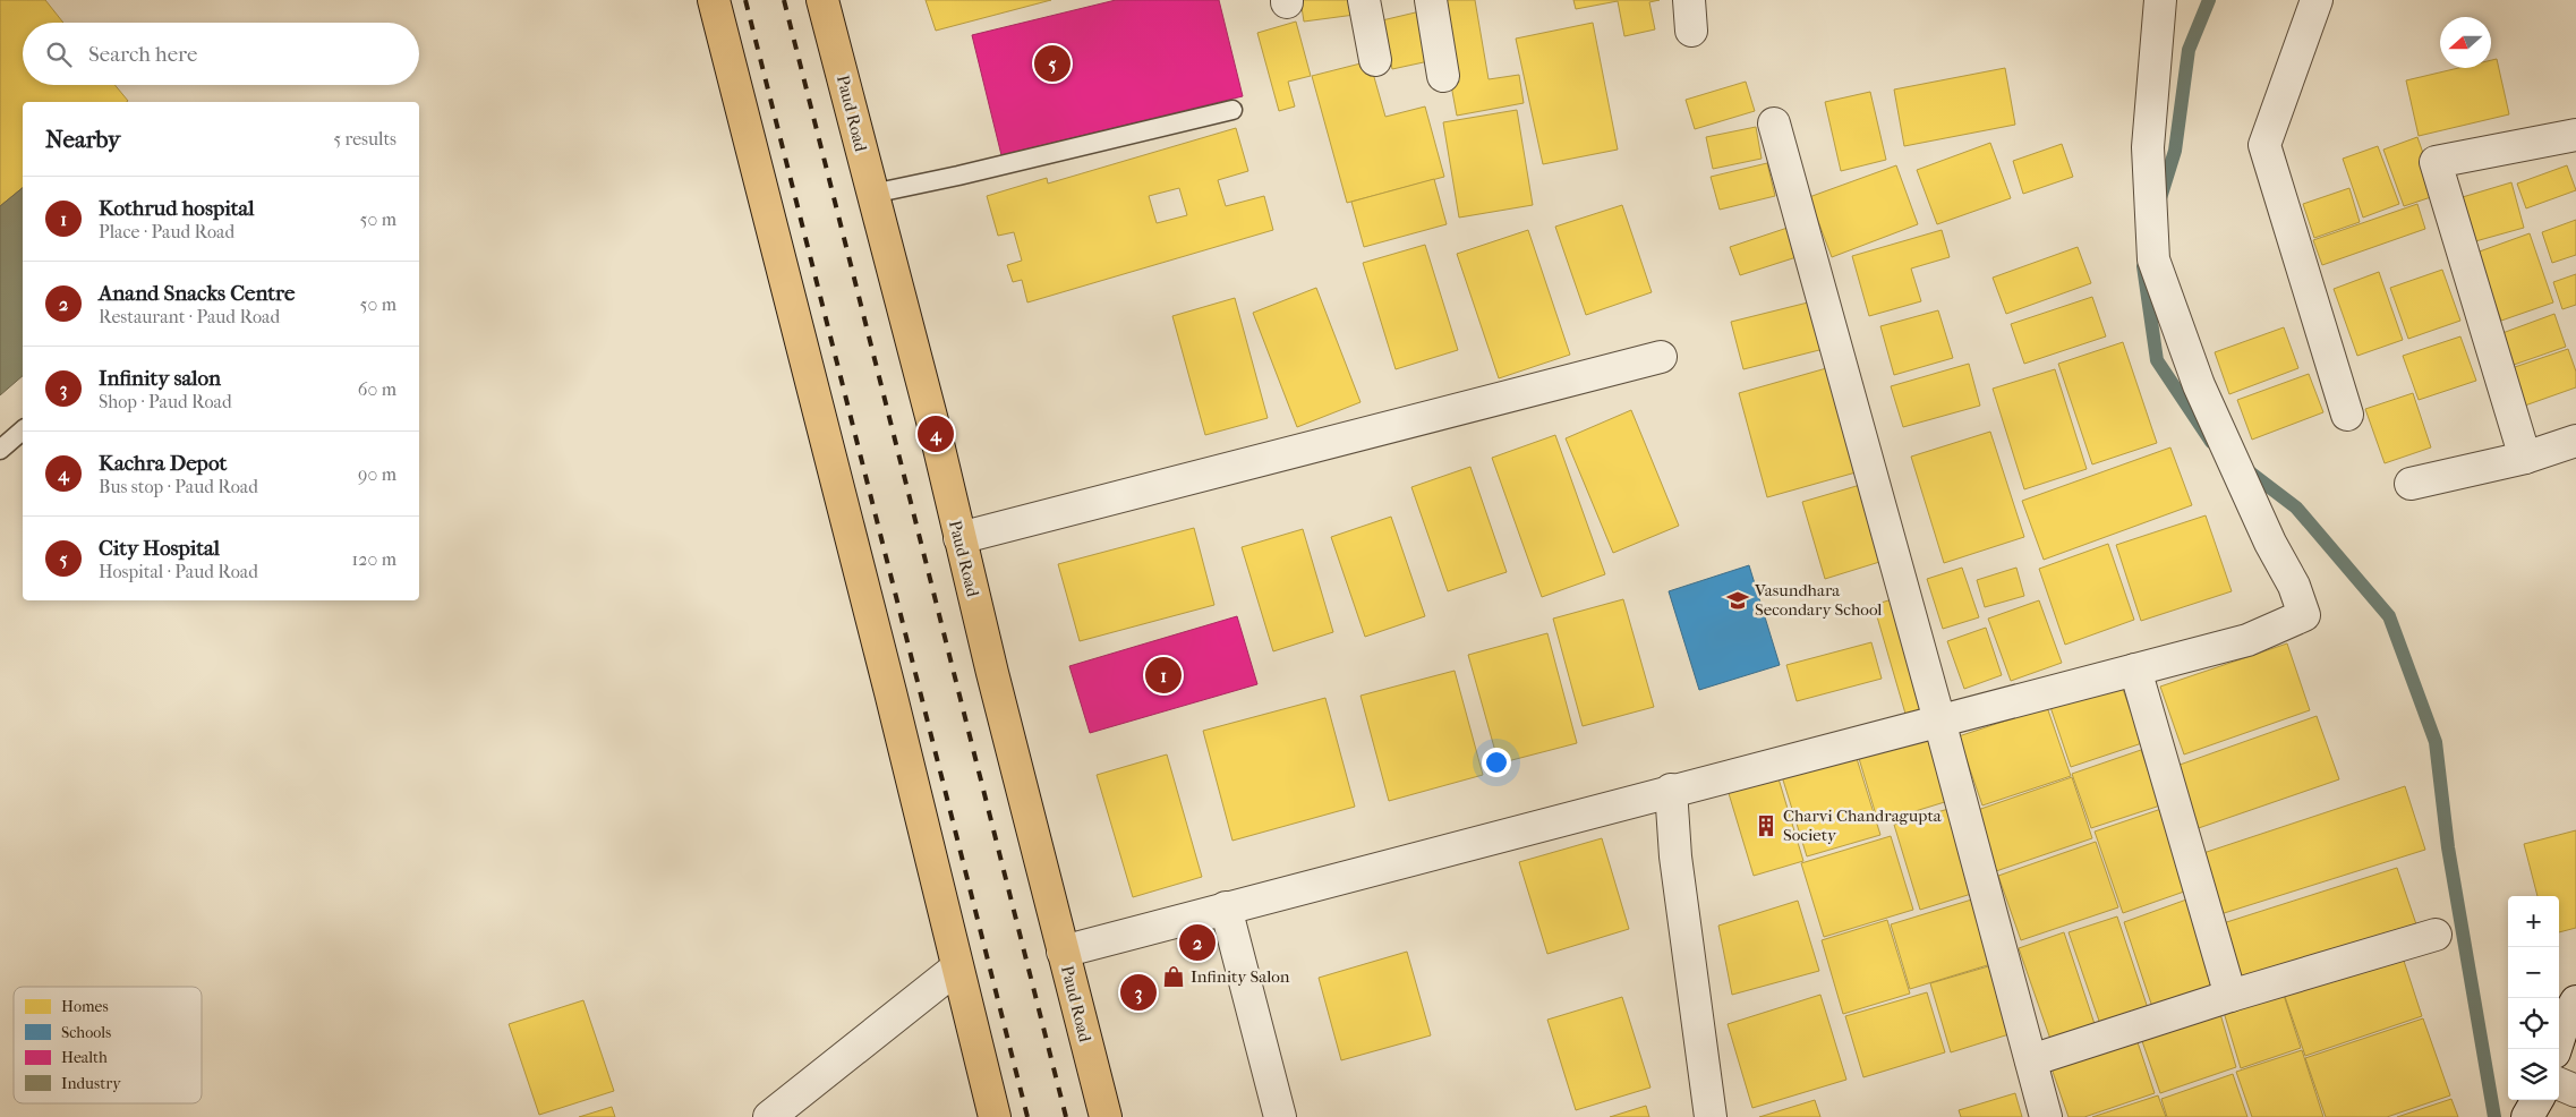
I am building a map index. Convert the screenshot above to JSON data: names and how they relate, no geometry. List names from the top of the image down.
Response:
{
  "streets": {
    "main road": ["Paud Road"]
  },
  "places": {
    "school or university": ["Vasundhara Secondary School"],
    "building": ["Charvi Chandragupta Society"],
    "shop": ["Infinity Salon"]
  },
  "legend": [
    "Homes",
    "Schools",
    "Health",
    "Industry"
  ],
  "north": "left",
  "page": {
    "search": "Search here",
    "pins": [
      "5",
      "4",
      "1",
      "2",
      "3"
    ],
    "heading": ["Nearby", "5 results"],
    "list": [
      {
        "mark": "1",
        "name": "Kothrud hospital",
        "note": "Place · Paud Road",
        "value": "50 m"
      },
      {
        "mark": "2",
        "name": "Anand Snacks Centre",
        "note": "Restaurant · Paud Road",
        "value": "50 m"
      },
      {
        "mark": "3",
        "name": "Infinity salon",
        "note": "Shop · Paud Road",
        "value": "60 m"
      },
      {
        "mark": "4",
        "name": "Kachra Depot",
        "note": "Bus stop · Paud Road",
        "value": "90 m"
      },
      {
        "mark": "5",
        "name": "City Hospital",
        "note": "Hospital · Paud Road",
        "value": "120 m"
      }
    ],
    "map_buttons": ["+", "−"]
  }
}
